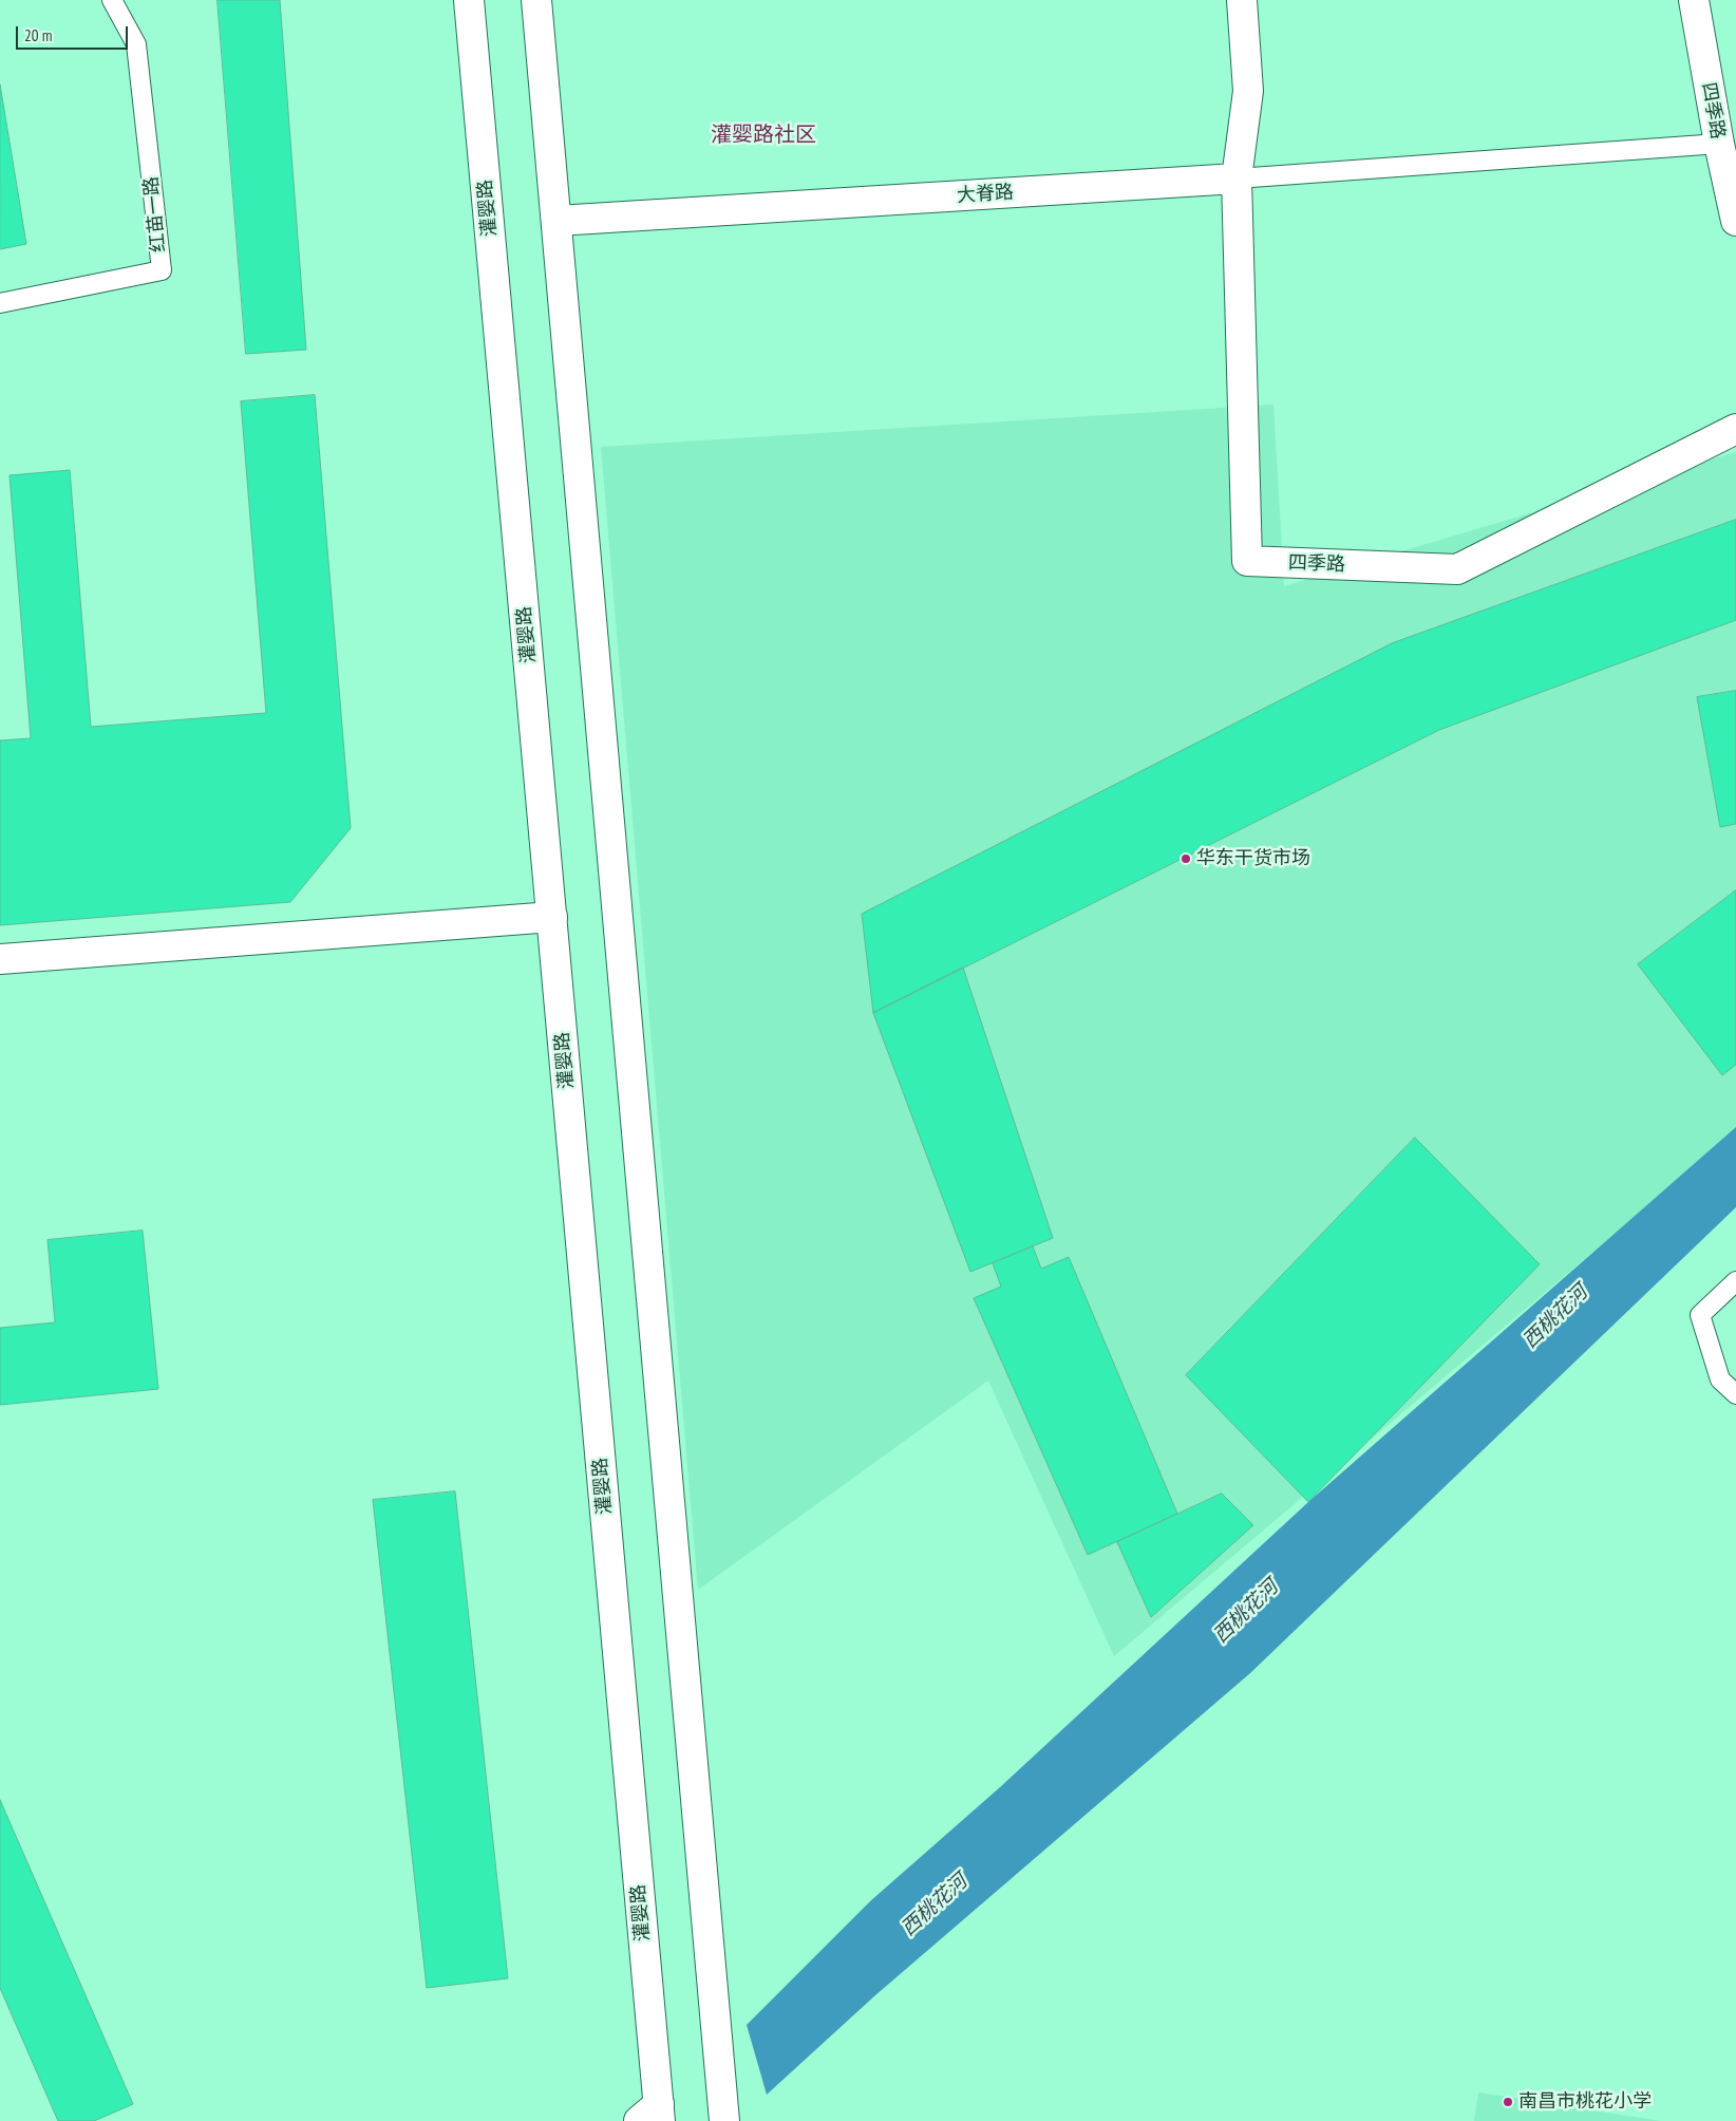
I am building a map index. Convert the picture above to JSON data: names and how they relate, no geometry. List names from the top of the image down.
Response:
{
  "streets": {
    "main road": ["四季路", "大脊路", "灌婴路"],
    "lane": ["红苗一路"]
  },
  "crossings": [
    ["四季路", "大脊路"]
  ],
  "districts": ["灌婴路社区"],
  "water": ["西桃花河"],
  "places": ["华东干货市场", "南昌市桃花小学"],
  "scale_bar": "20 m"
}
